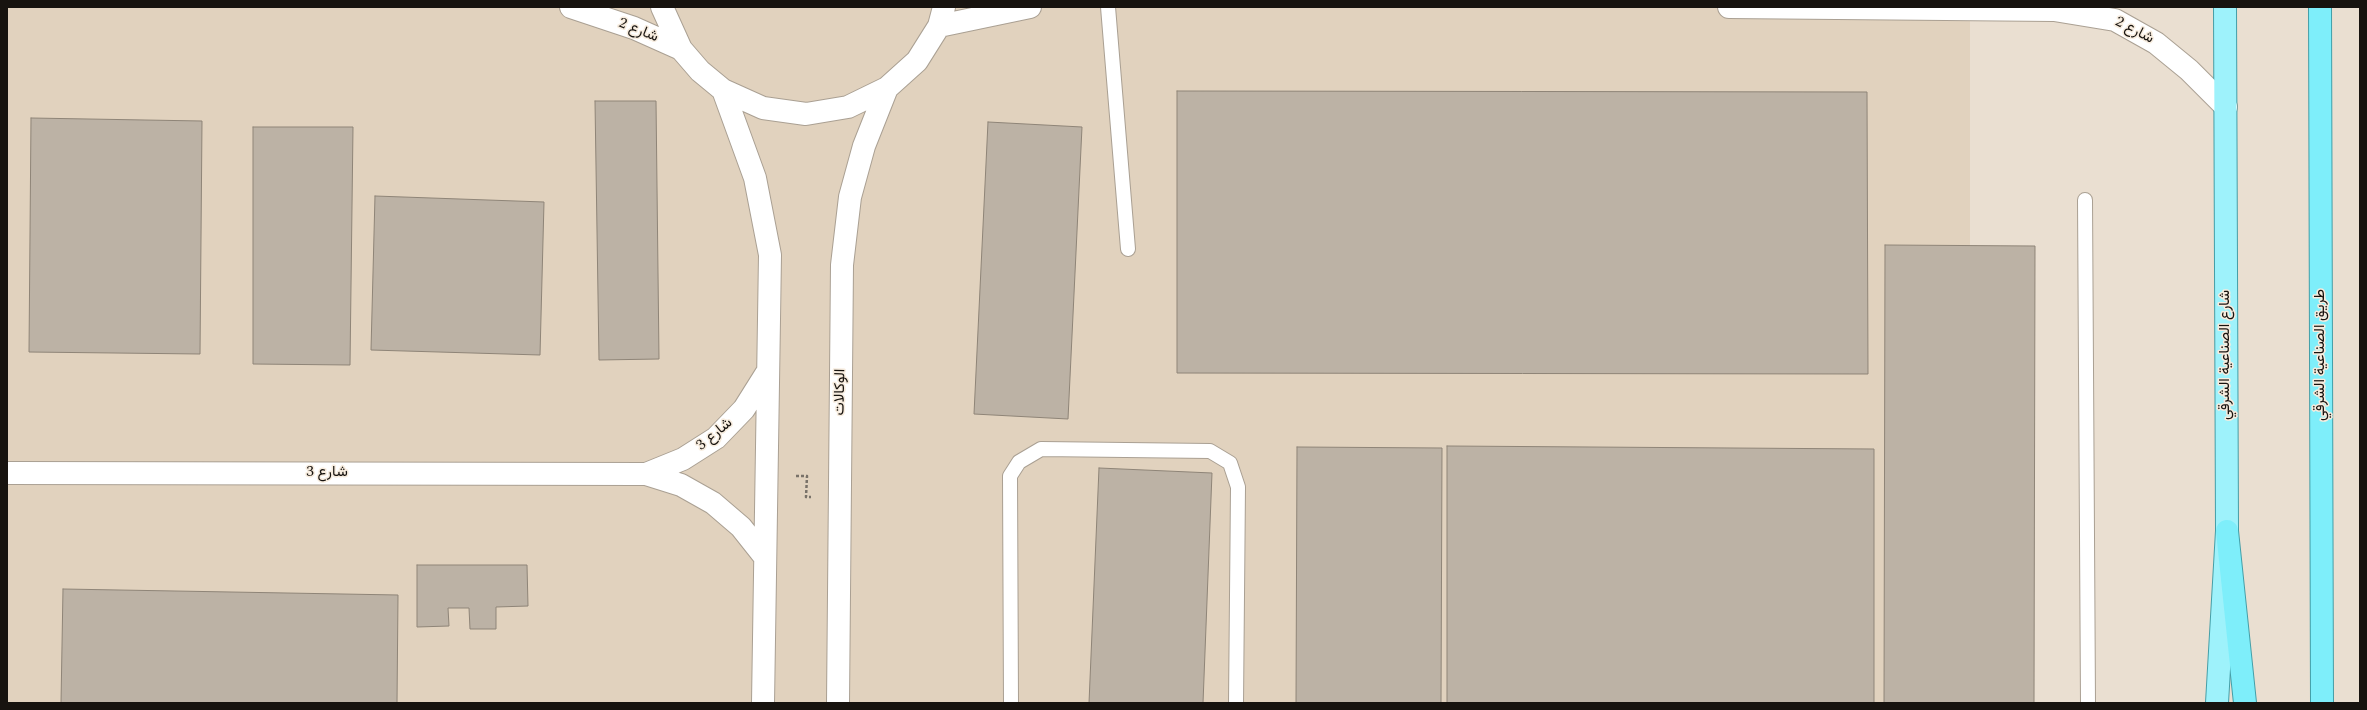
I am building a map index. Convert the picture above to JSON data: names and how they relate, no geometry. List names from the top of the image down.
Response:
{
  "streets": {
    "highway": ["طريق الصناعية الشرقي"],
    "main road": ["شارع الصناعية الشرقي"],
    "street": ["شارع 2", "الوكالات", "شارع 3"]
  },
  "crossings": [
    ["شارع 2", "شارع الصناعية الشرقي"]
  ]
}
